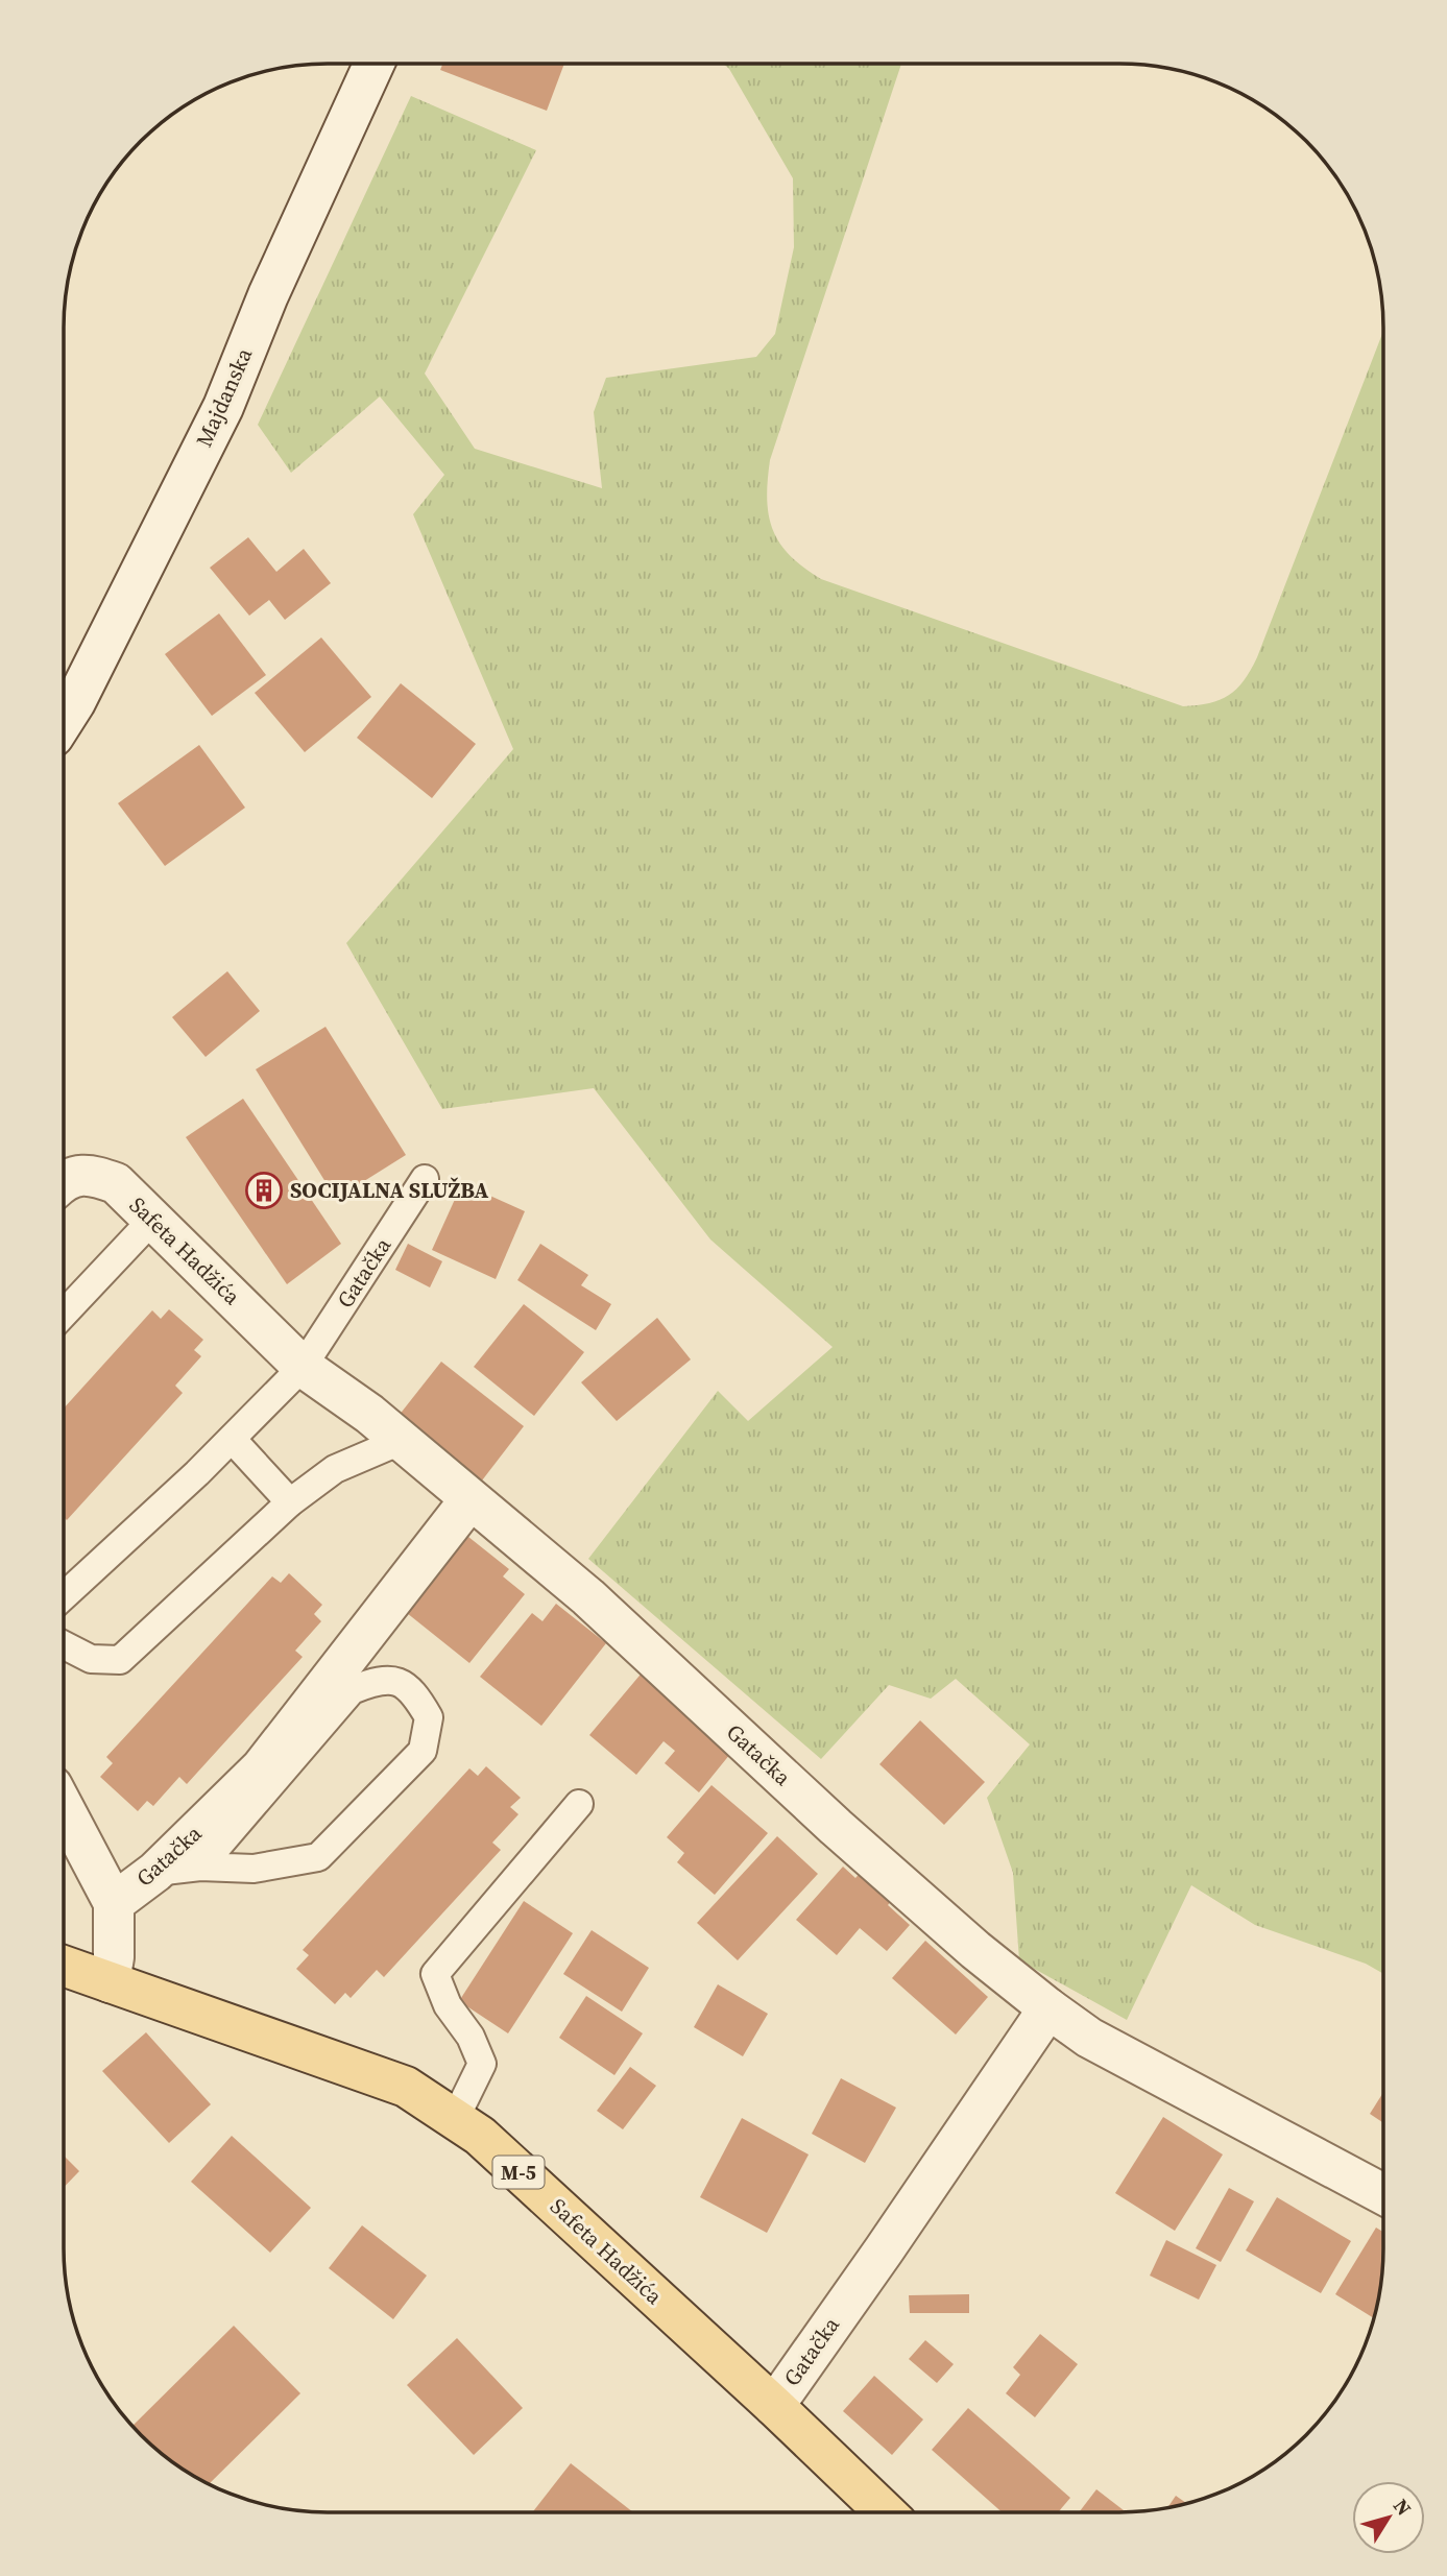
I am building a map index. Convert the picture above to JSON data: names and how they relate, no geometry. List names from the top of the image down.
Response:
{
  "streets": {
    "main road": ["Safeta Hadžića", "M-5"],
    "street": ["Majdanska", "Gatačka"]
  },
  "crossings": [
    ["Safeta Hadžića", "Gatačka"]
  ],
  "places": {
    "building": ["SOCIJALNA SLUŽBA"]
  },
  "north": "top right"
}
